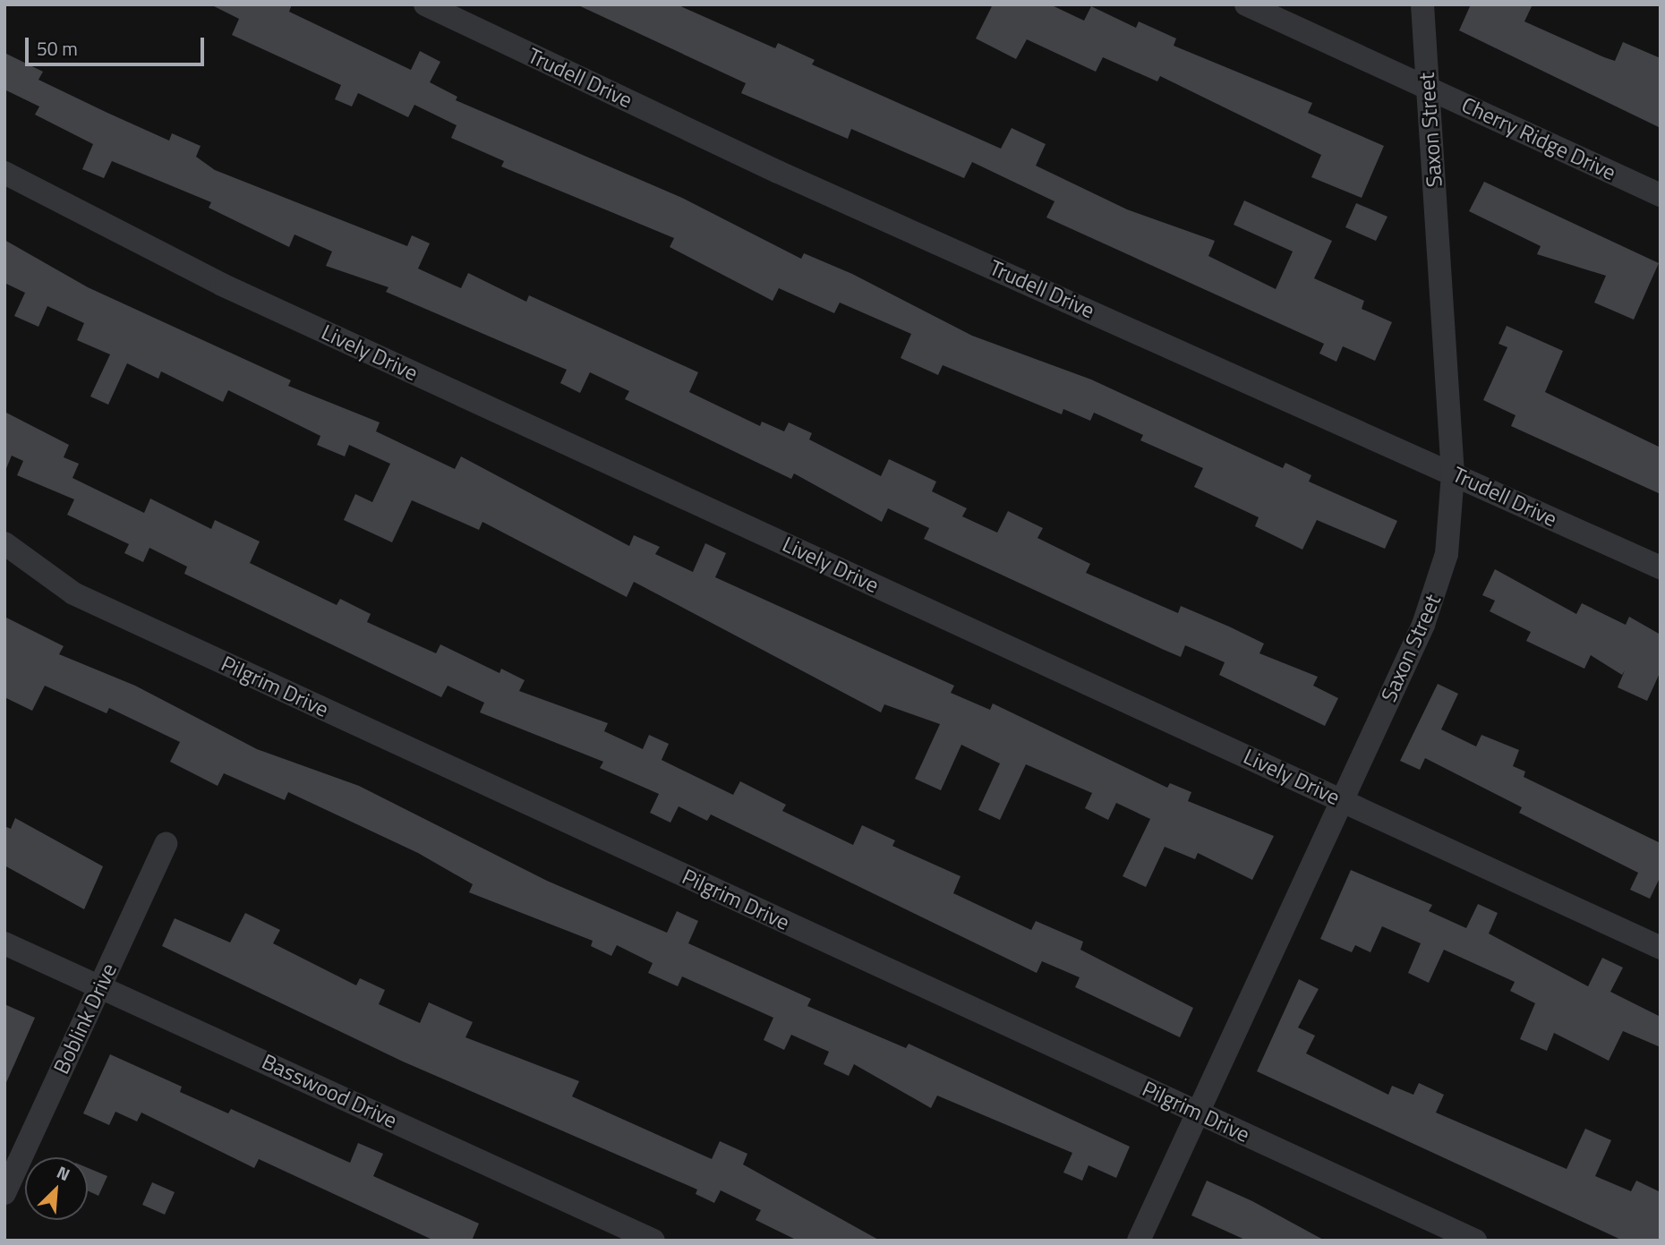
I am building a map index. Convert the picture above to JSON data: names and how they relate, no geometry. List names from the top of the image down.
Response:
{
  "streets": {
    "street": [
      "Trudell Drive",
      "Saxon Street",
      "Cherry Ridge Drive",
      "Lively Drive",
      "Pilgrim Drive",
      "Boblink Drive",
      "Basswood Drive"
    ]
  },
  "crossings": [
    ["Trudell Drive", "Saxon Street"],
    ["Saxon Street", "Cherry Ridge Drive"],
    ["Saxon Street", "Lively Drive"],
    ["Saxon Street", "Pilgrim Drive"],
    ["Boblink Drive", "Basswood Drive"]
  ],
  "scale_bar": "50 m",
  "north": "top right"
}
